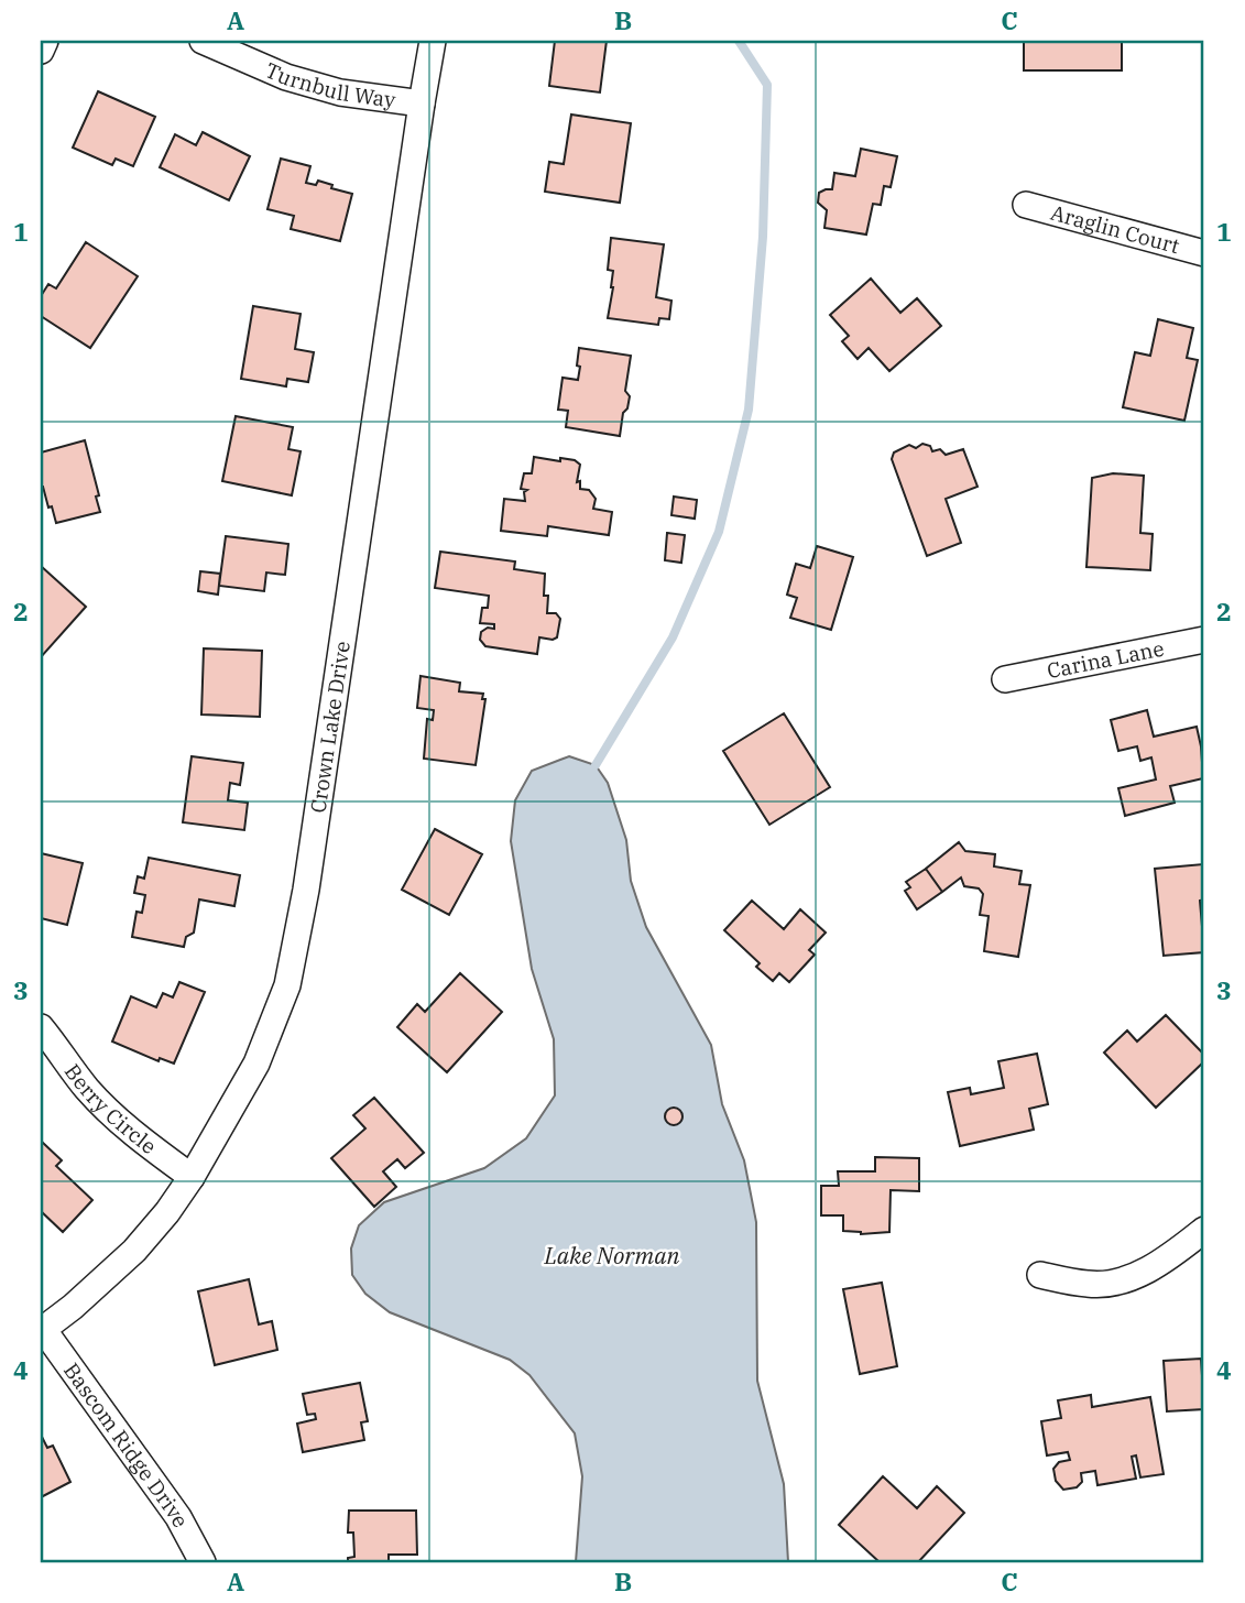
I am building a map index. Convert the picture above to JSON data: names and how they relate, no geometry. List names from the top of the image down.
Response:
{
  "streets": {
    "street": [
      "Turnbull Way",
      "Araglin Court",
      "Carina Lane",
      "Crown Lake Drive",
      "Berry Circle",
      "Bascom Ridge Drive"
    ]
  },
  "crossings": [
    ["Turnbull Way", "Crown Lake Drive"],
    ["Crown Lake Drive", "Berry Circle"],
    ["Crown Lake Drive", "Bascom Ridge Drive"]
  ],
  "water": ["Lake Norman"],
  "grid": {
    "columns": ["A", "B", "C"],
    "rows": [
      "1",
      "2",
      "3",
      "4"
    ]
  }
}
